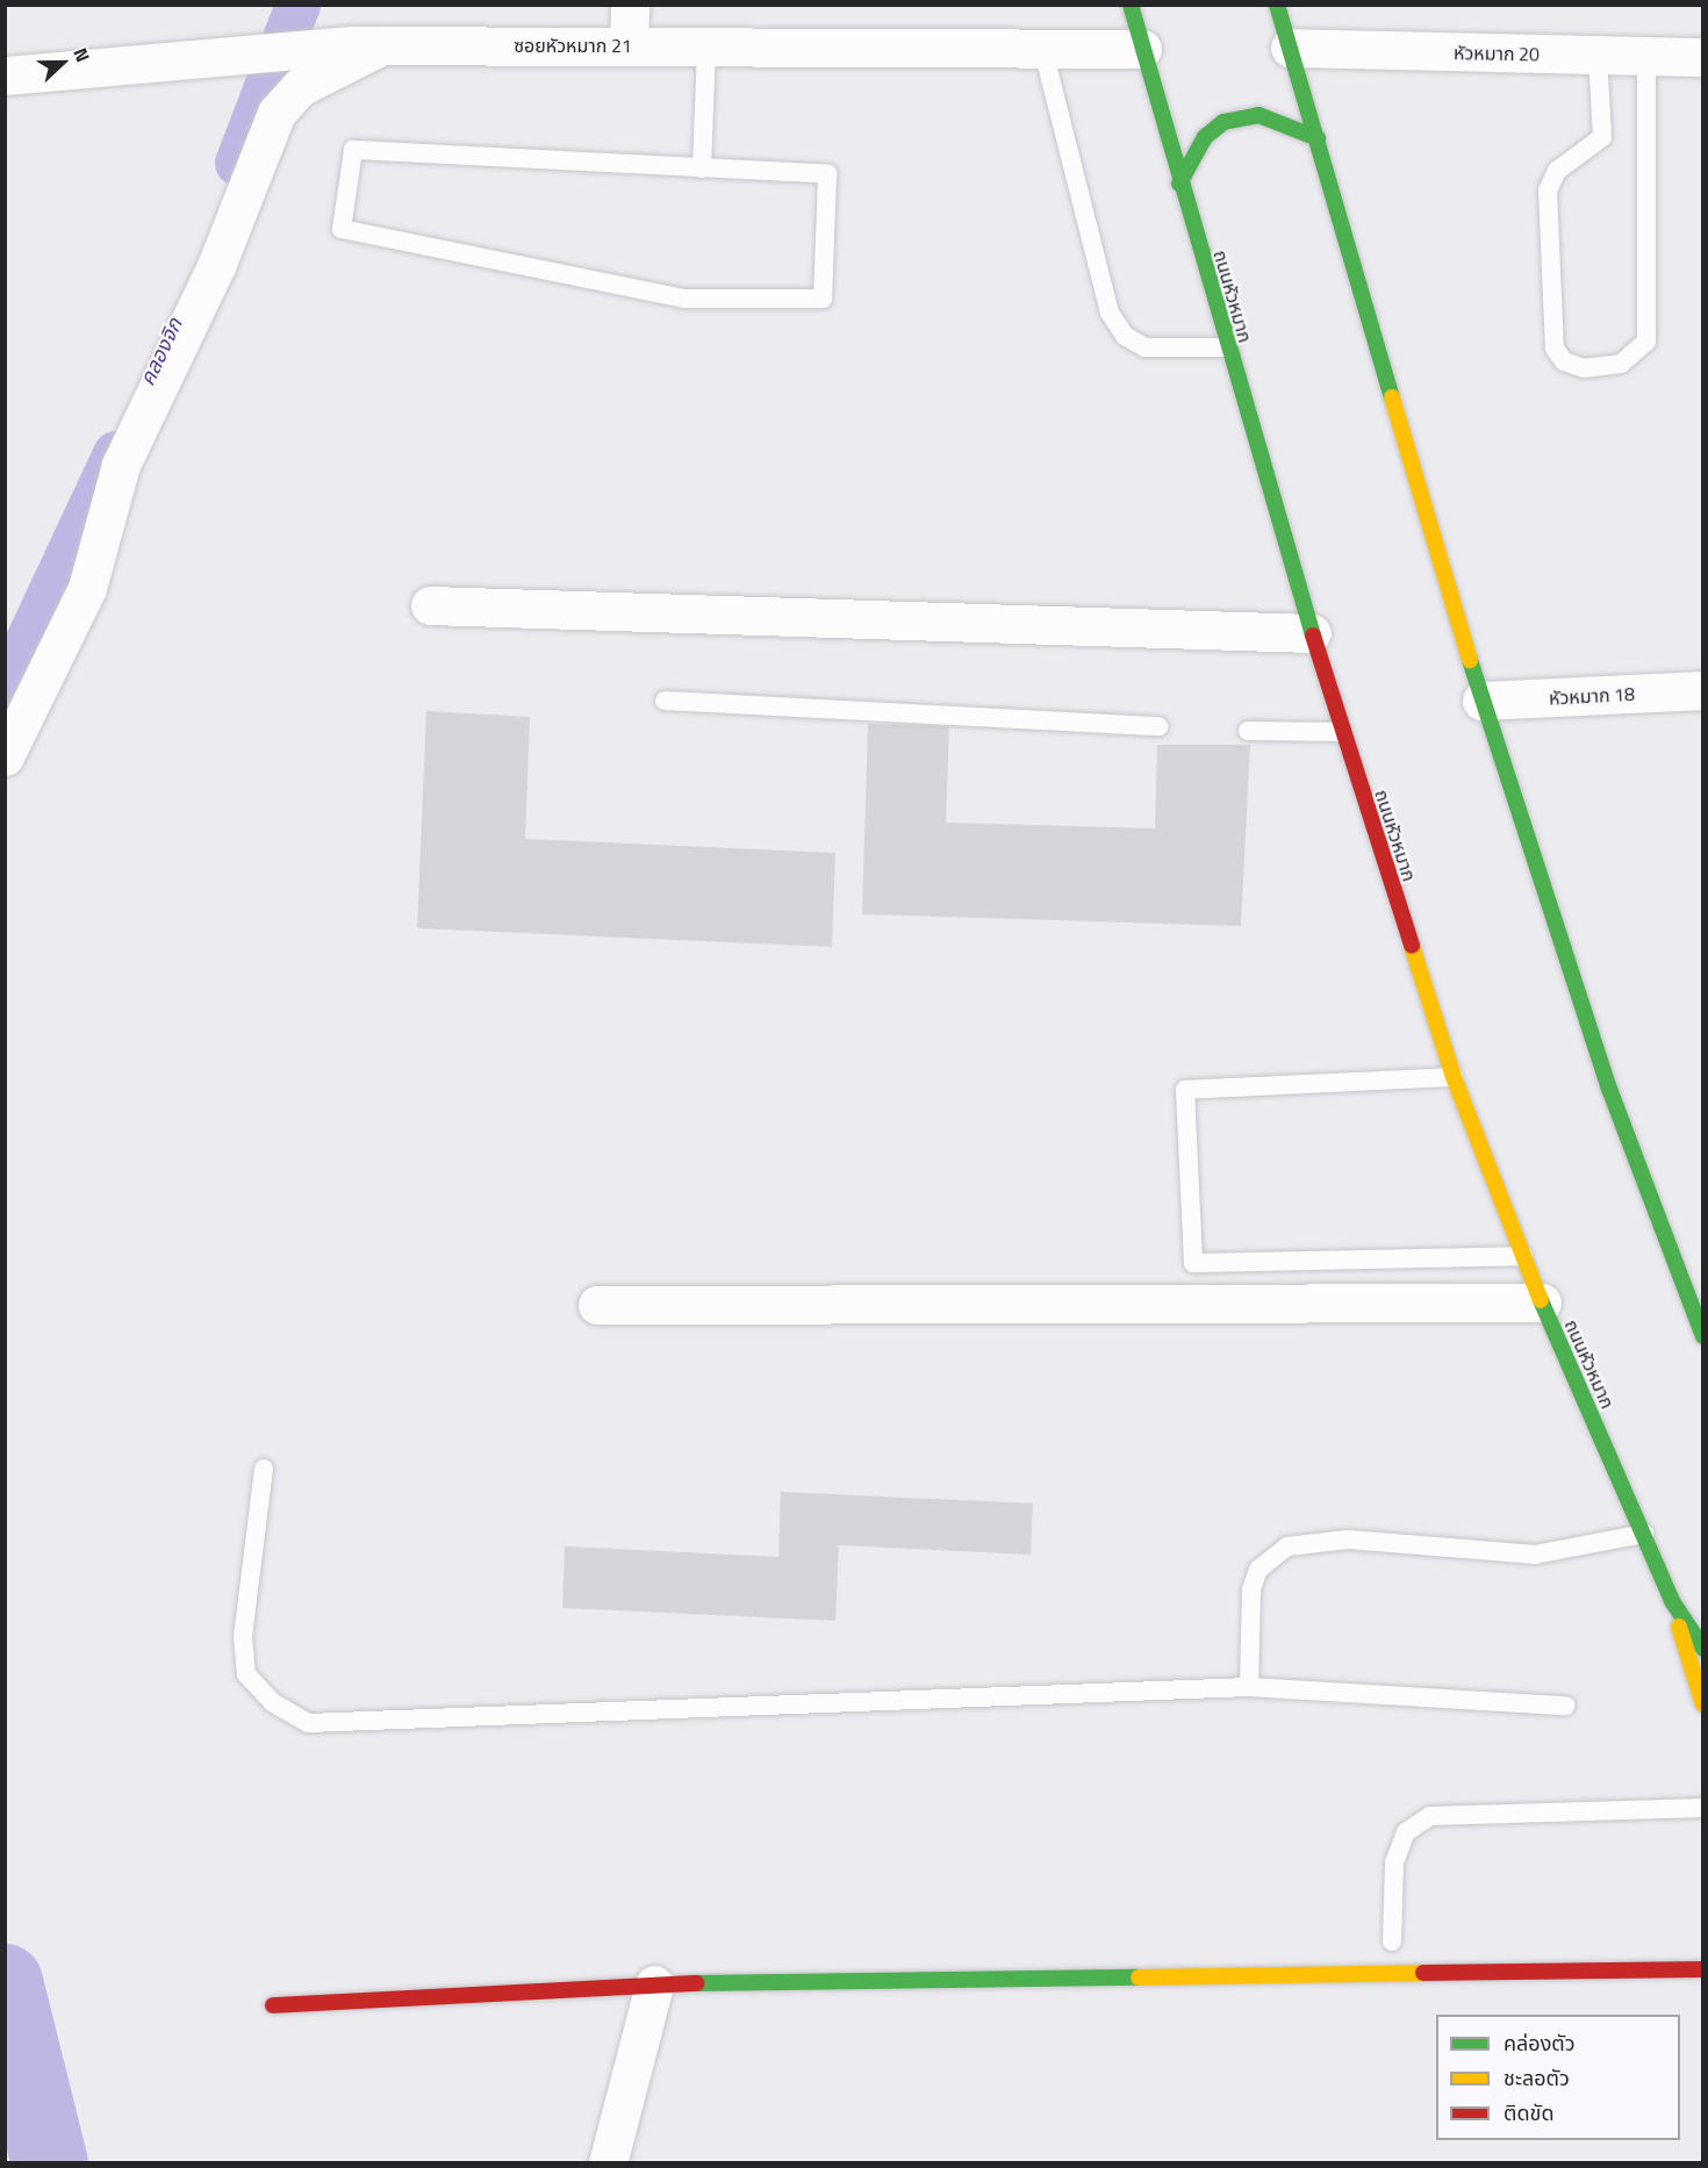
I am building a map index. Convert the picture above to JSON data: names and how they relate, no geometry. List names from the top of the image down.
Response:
{
  "streets": {
    "main road": ["ถนนหัวหมาก"],
    "street": ["ซอยหัวหมาก 21", "หัวหมาก 20", "หัวหมาก 18"]
  },
  "crossings": [
    ["ซอยหัวหมาก 21", "ถนนหัวหมาก"]
  ],
  "water": ["คลองจิก"],
  "legend": ["คล่องตัว", "ชะลอตัว", "ติดขัด"],
  "north": "right"
}
